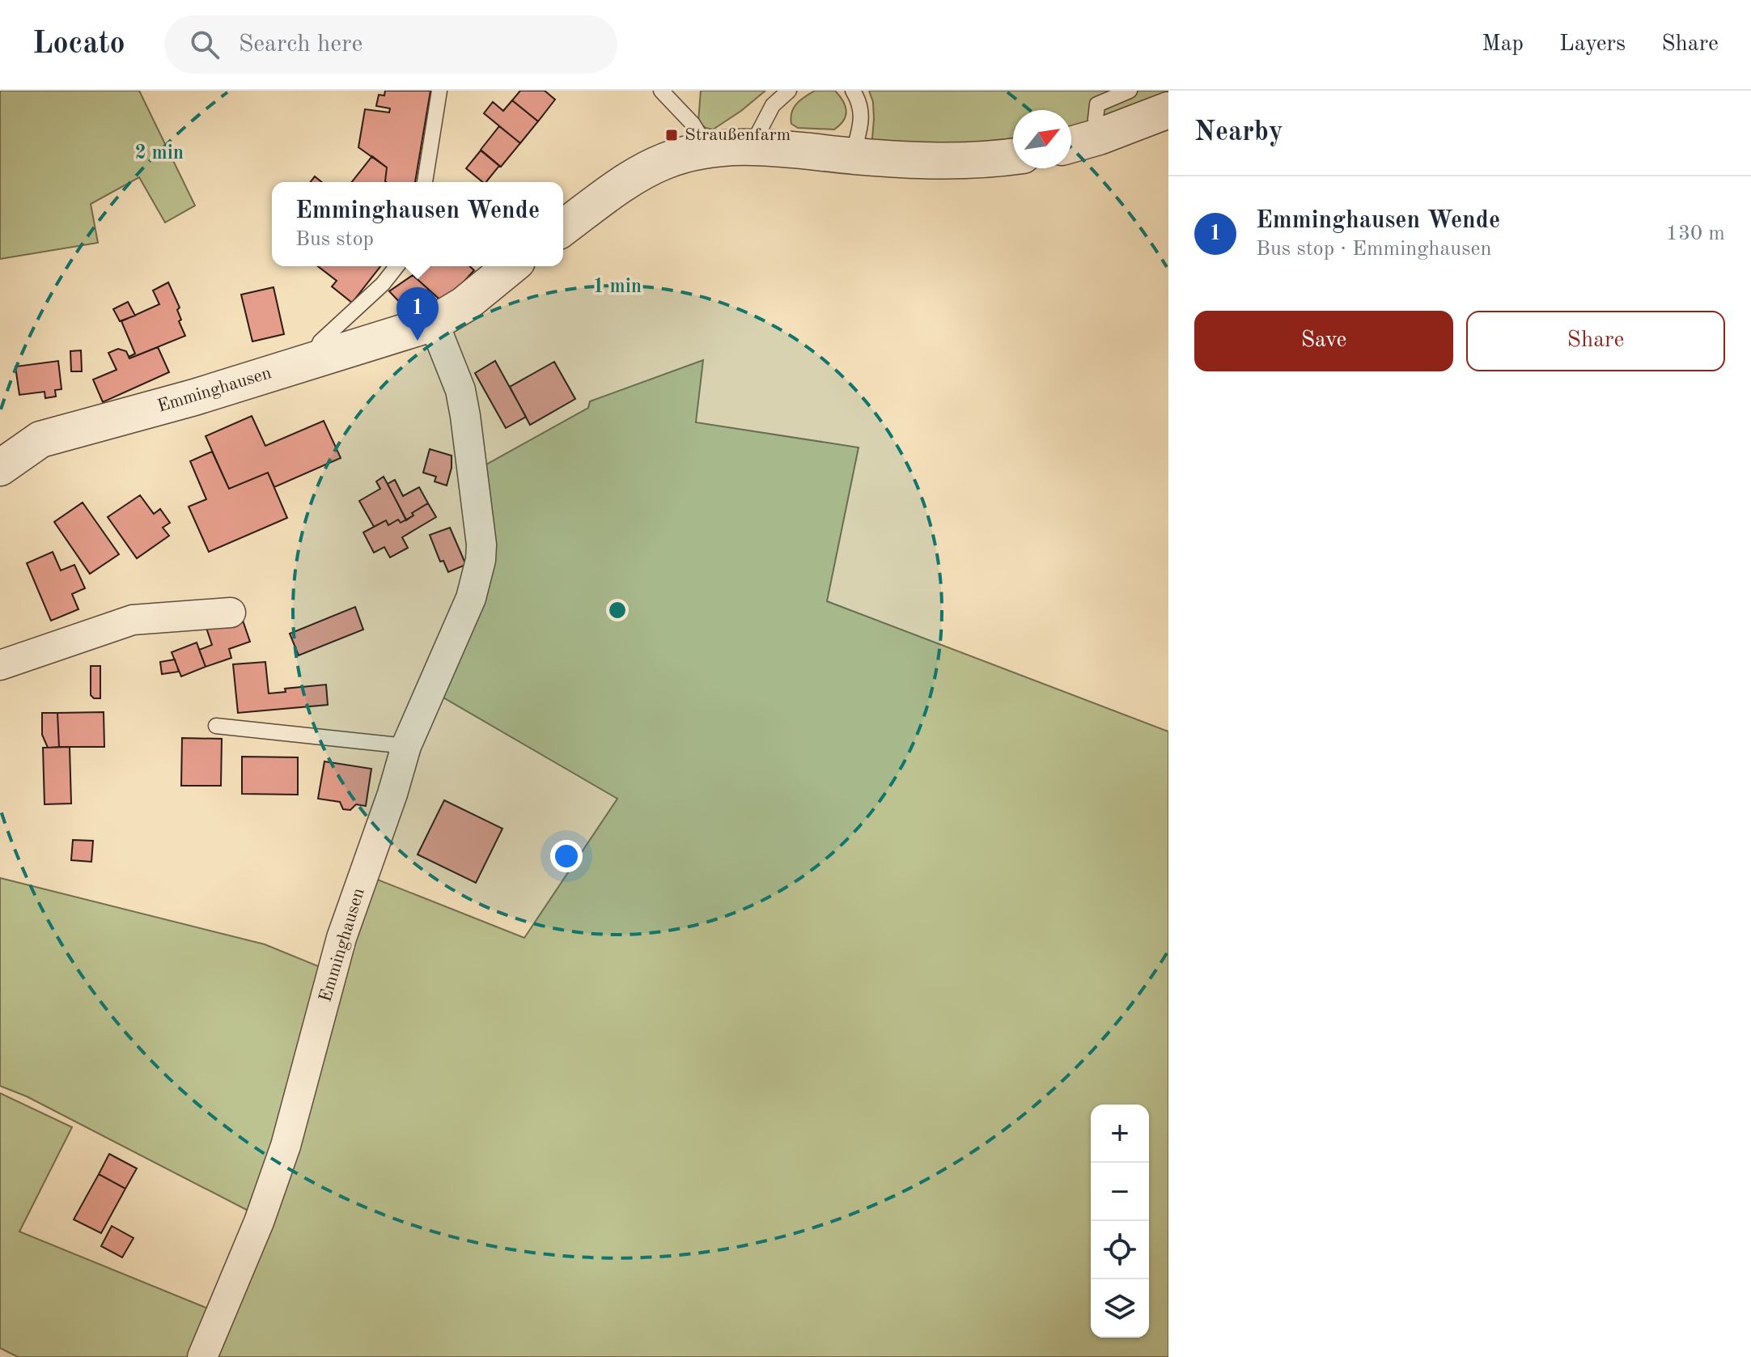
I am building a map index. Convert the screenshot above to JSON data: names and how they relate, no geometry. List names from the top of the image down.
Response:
{
  "streets": {
    "street": ["Emminghausen"]
  },
  "places": {
    "transit": ["Straußenfarm"]
  },
  "north": "top right",
  "page": {
    "header": "Locato",
    "search": "Search here",
    "nav": ["Map", "Layers", "Share"],
    "heading": "Nearby",
    "list": [
      {
        "mark": "1",
        "name": "Emminghausen Wende",
        "note": "Bus stop · Emminghausen",
        "value": "130 m"
      }
    ],
    "popup": ["Emminghausen Wende", "Bus stop"],
    "pins": "1",
    "buttons": ["Save", "Share"],
    "map_buttons": ["+", "−"]
  },
  "rings": ["2 min", "1 min"]
}
